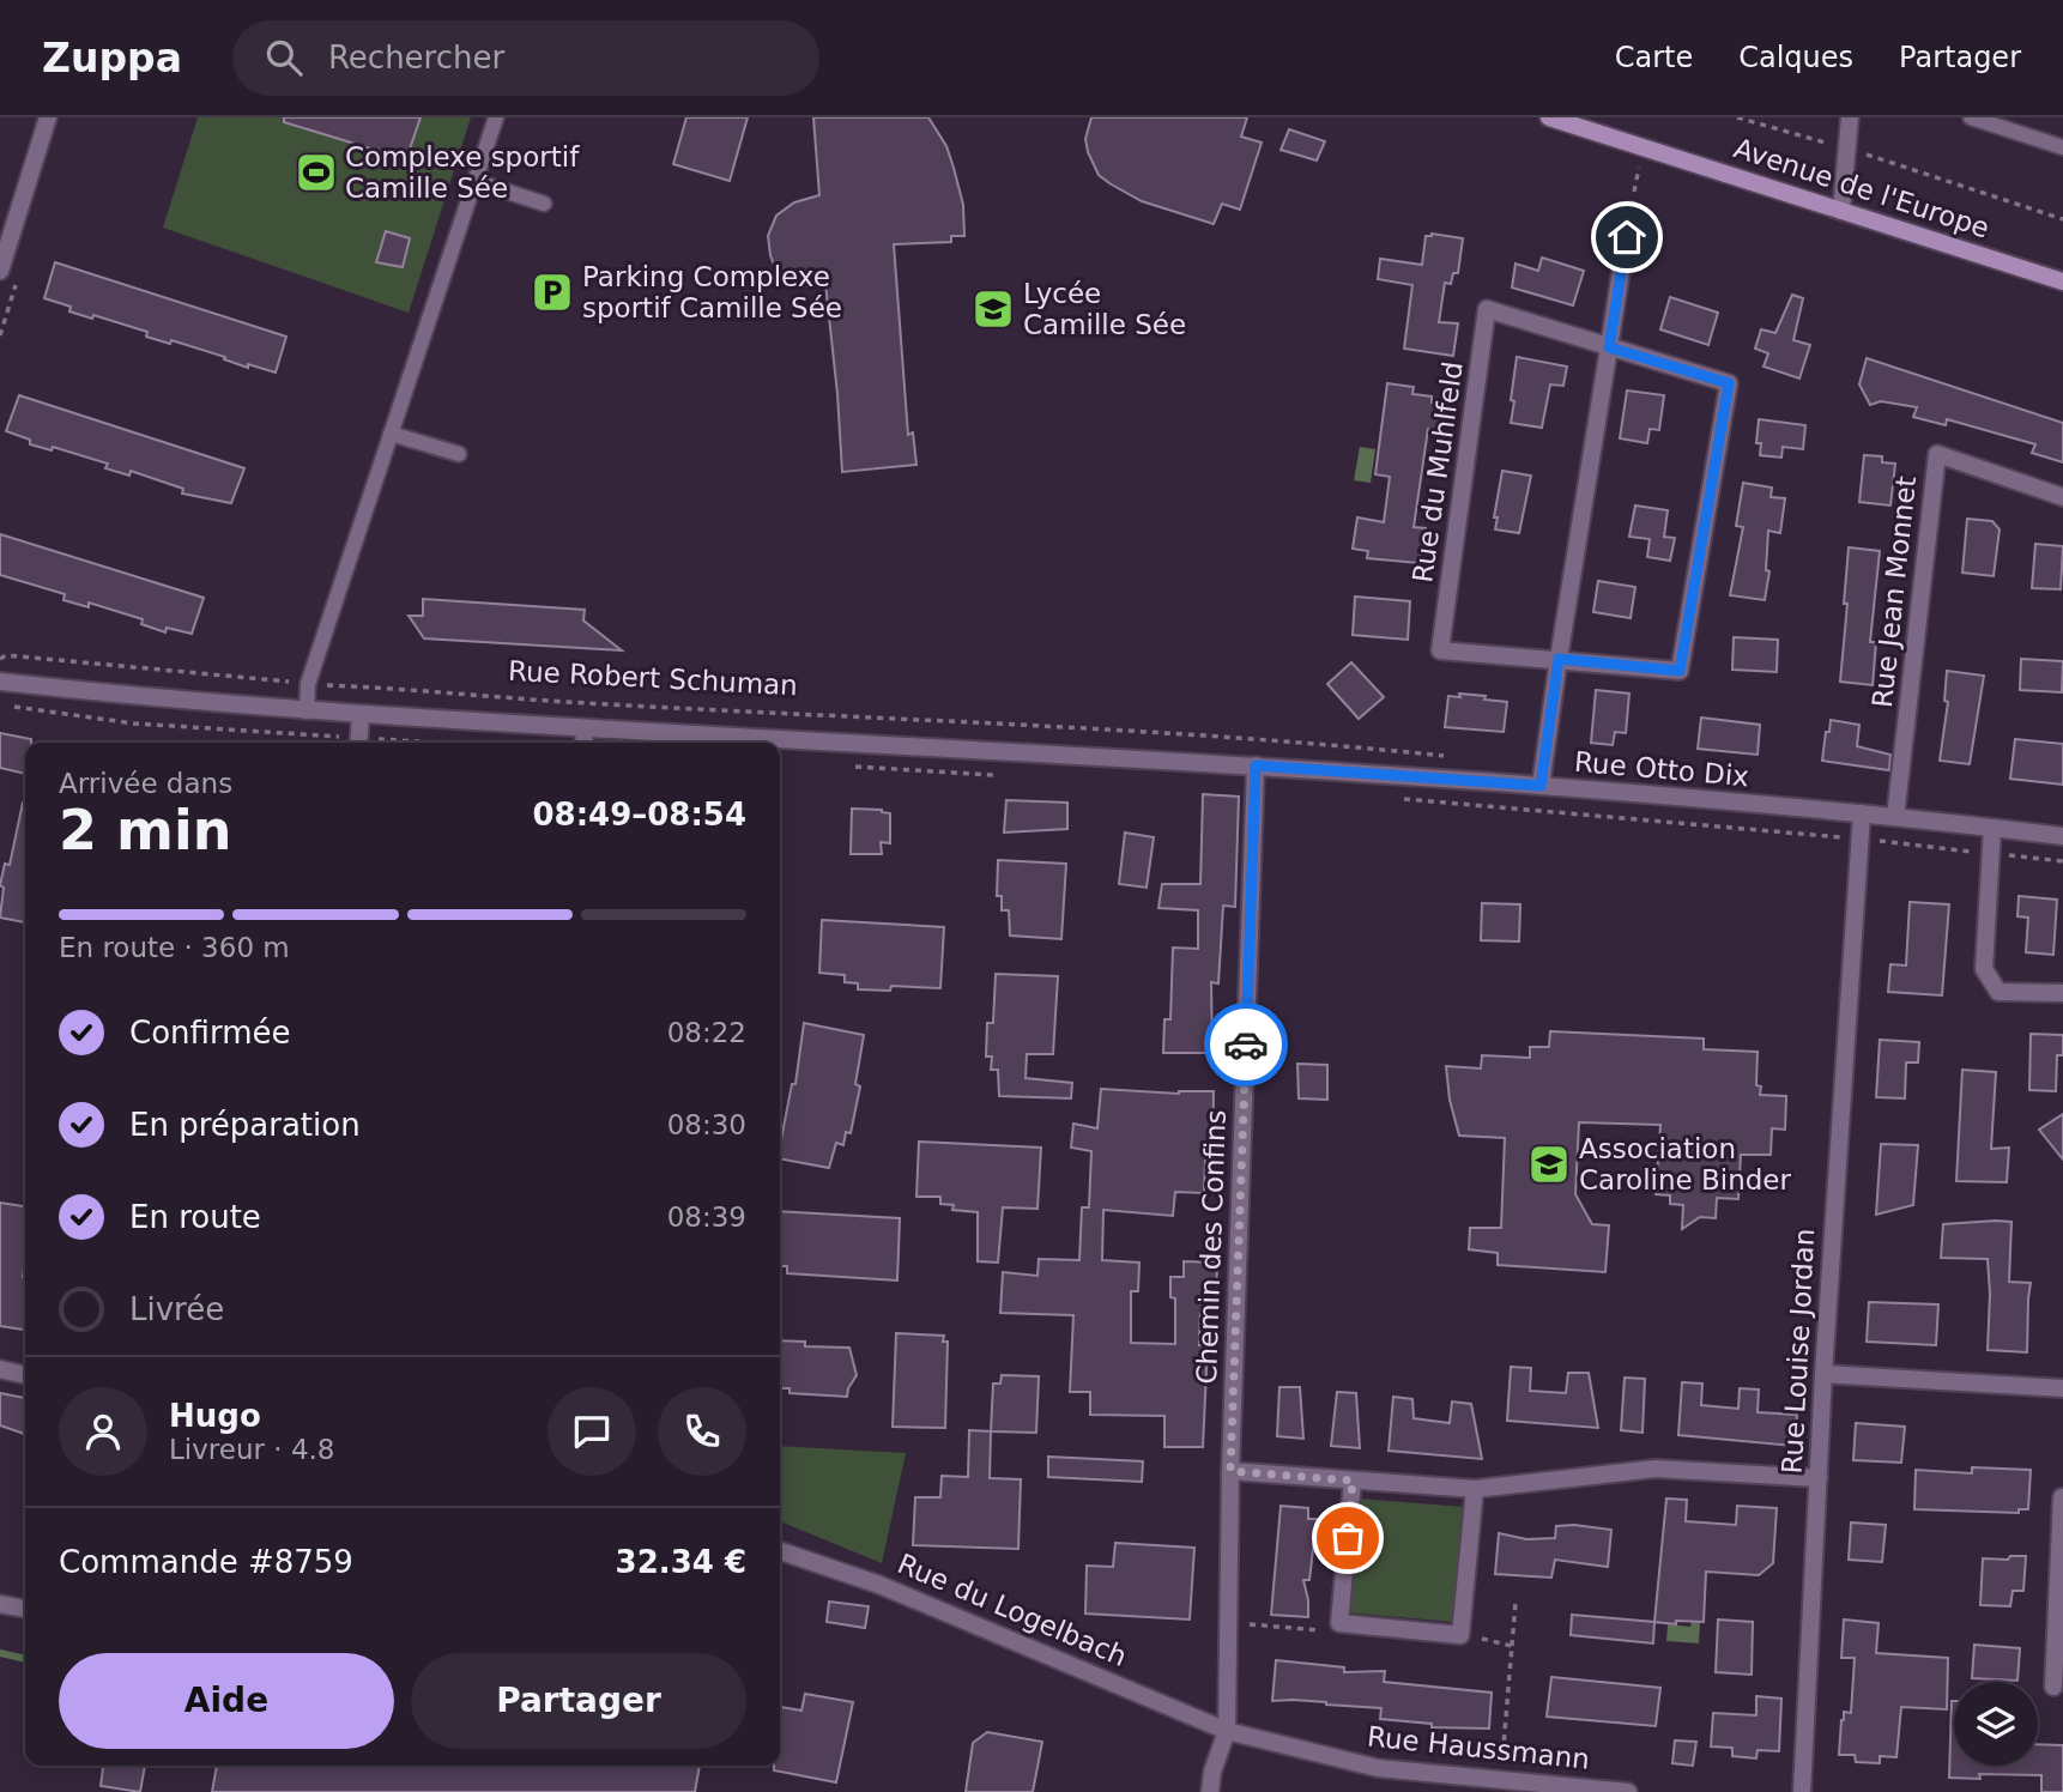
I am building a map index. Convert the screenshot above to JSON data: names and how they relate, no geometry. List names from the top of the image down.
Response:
{
  "streets": {
    "main road": ["Avenue de l'Europe"],
    "street": [
      "Rue du Muhlfeld",
      "Rue Jean Monnet",
      "Rue Robert Schuman",
      "Rue Otto Dix",
      "Chemin des Confins",
      "Rue Louise Jordan",
      "Rue du Logelbach",
      "Rue Haussmann"
    ]
  },
  "crossings": [
    ["Rue Jean Monnet", "Rue Otto Dix"],
    ["Rue Robert Schuman", "Rue Otto Dix"],
    ["Rue Robert Schuman", "Chemin des Confins"],
    ["Rue Otto Dix", "Chemin des Confins"],
    ["Rue Otto Dix", "Rue Louise Jordan"],
    ["Chemin des Confins", "Rue du Logelbach"],
    ["Chemin des Confins", "Rue Haussmann"],
    ["Rue du Logelbach", "Rue Haussmann"]
  ],
  "places": {
    "sports": ["Complexe sportif Camille Sée"],
    "parking": ["Parking Complexe sportif Camille Sée"],
    "school or university": ["Lycée Camille Sée", "Association Caroline Binder"]
  },
  "page": {
    "header": "Zuppa",
    "search": "Rechercher",
    "nav": ["Carte", "Calques", "Partager"],
    "heading": ["2 min", "Arrivée dans", "08:49–08:54"],
    "panel": [
      "Hugo",
      "Livreur · 4.8",
      "Commande #8759",
      "32.34 €"
    ],
    "bar": "En route · 360 m",
    "list": [
      ["Confirmée", "08:22"],
      ["En préparation", "08:30"],
      ["En route", "08:39"],
      "Livrée"
    ],
    "buttons": ["Aide", "Partager"]
  }
}
